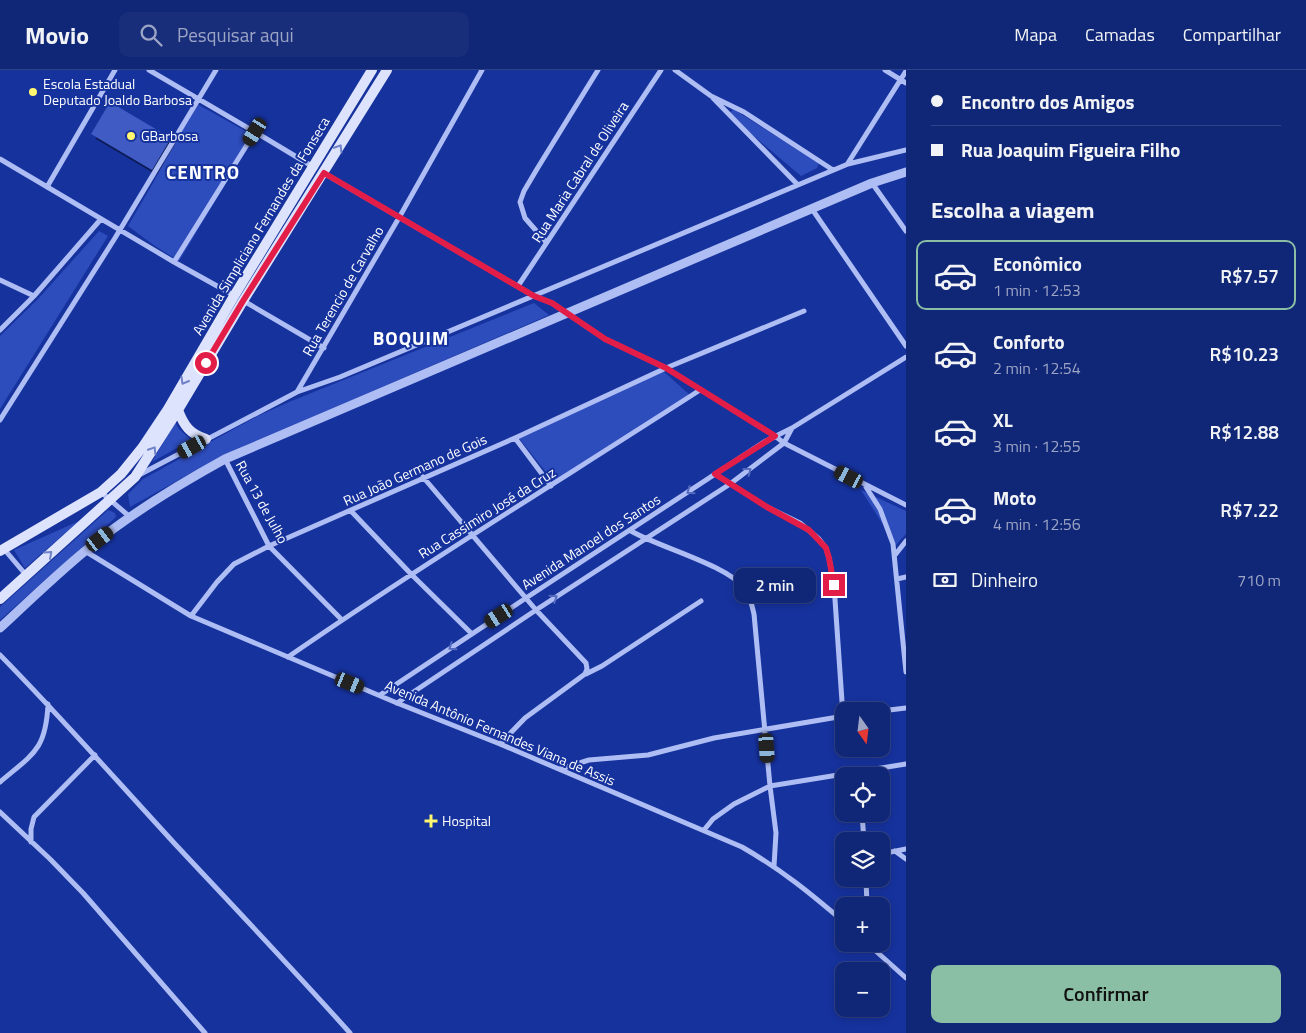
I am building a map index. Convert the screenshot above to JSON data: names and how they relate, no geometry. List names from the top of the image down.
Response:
{
  "streets": {
    "main road": ["Avenida Simpliciano Fernandes da Fonseca"],
    "street": [
      "Rua Maria Cabral de Oliveira",
      "Rua Terencio de Carvalho",
      "Rua João Germano de Gois",
      "Rua 13 de Julho",
      "Rua Cassimiro José da Cruz",
      "Avenida Manoel dos Santos",
      "Avenida Antônio Fernandes Viana de Assis"
    ]
  },
  "crossings": [
    ["Rua João Germano de Gois", "Rua 13 de Julho"],
    ["Rua João Germano de Gois", "Avenida Antônio Fernandes Viana de Assis"],
    ["Rua 13 de Julho", "Rua Cassimiro José da Cruz"],
    ["Rua Cassimiro José da Cruz", "Avenida Antônio Fernandes Viana de Assis"],
    ["Avenida Manoel dos Santos", "Avenida Antônio Fernandes Viana de Assis"]
  ],
  "districts": ["CENTRO", "BOQUIM"],
  "places": {
    "other": ["Escola Estadual Deputado Joaldo Barbosa", "GBarbosa"],
    "health": ["Hospital"]
  },
  "north": "bottom",
  "page": {
    "header": "Movio",
    "search": "Pesquisar aqui",
    "nav": ["Mapa", "Camadas", "Compartilhar"],
    "banner": ["Encontro dos Amigos", "Rua Joaquim Figueira Filho"],
    "heading": "Escolha a viagem",
    "list": [
      {
        "name": "Econômico",
        "note": "1 min · 12:53",
        "value": "R$7.57"
      },
      {
        "name": "Conforto",
        "note": "2 min · 12:54",
        "value": "R$10.23"
      },
      {
        "name": "XL",
        "note": "3 min · 12:55",
        "value": "R$12.88"
      },
      {
        "name": "Moto",
        "note": "4 min · 12:56",
        "value": "R$7.22"
      }
    ],
    "pay": ["Dinheiro", "710 m"],
    "bubble": "2 min",
    "map_buttons": ["+", "−"],
    "buttons": "Confirmar"
  }
}
